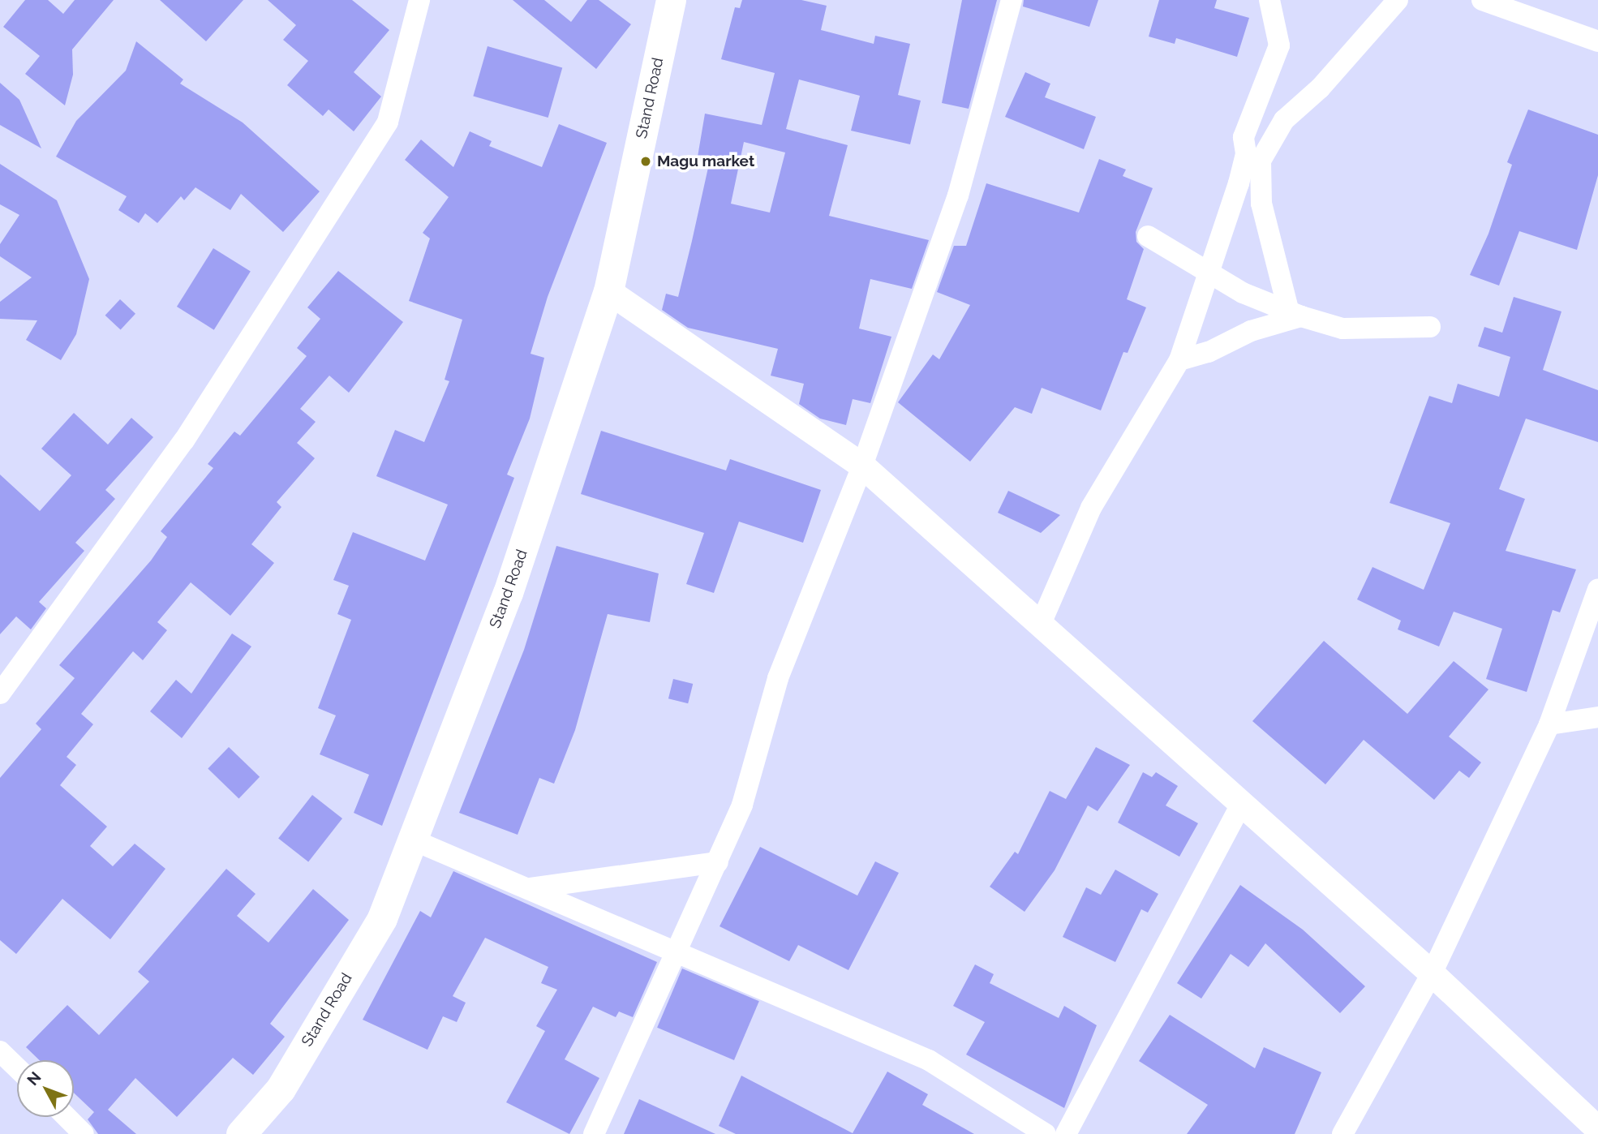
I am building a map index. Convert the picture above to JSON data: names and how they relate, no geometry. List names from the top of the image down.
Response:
{
  "streets": {
    "main road": ["Stand Road"]
  },
  "places": ["Magu market"],
  "north": "top left"
}
